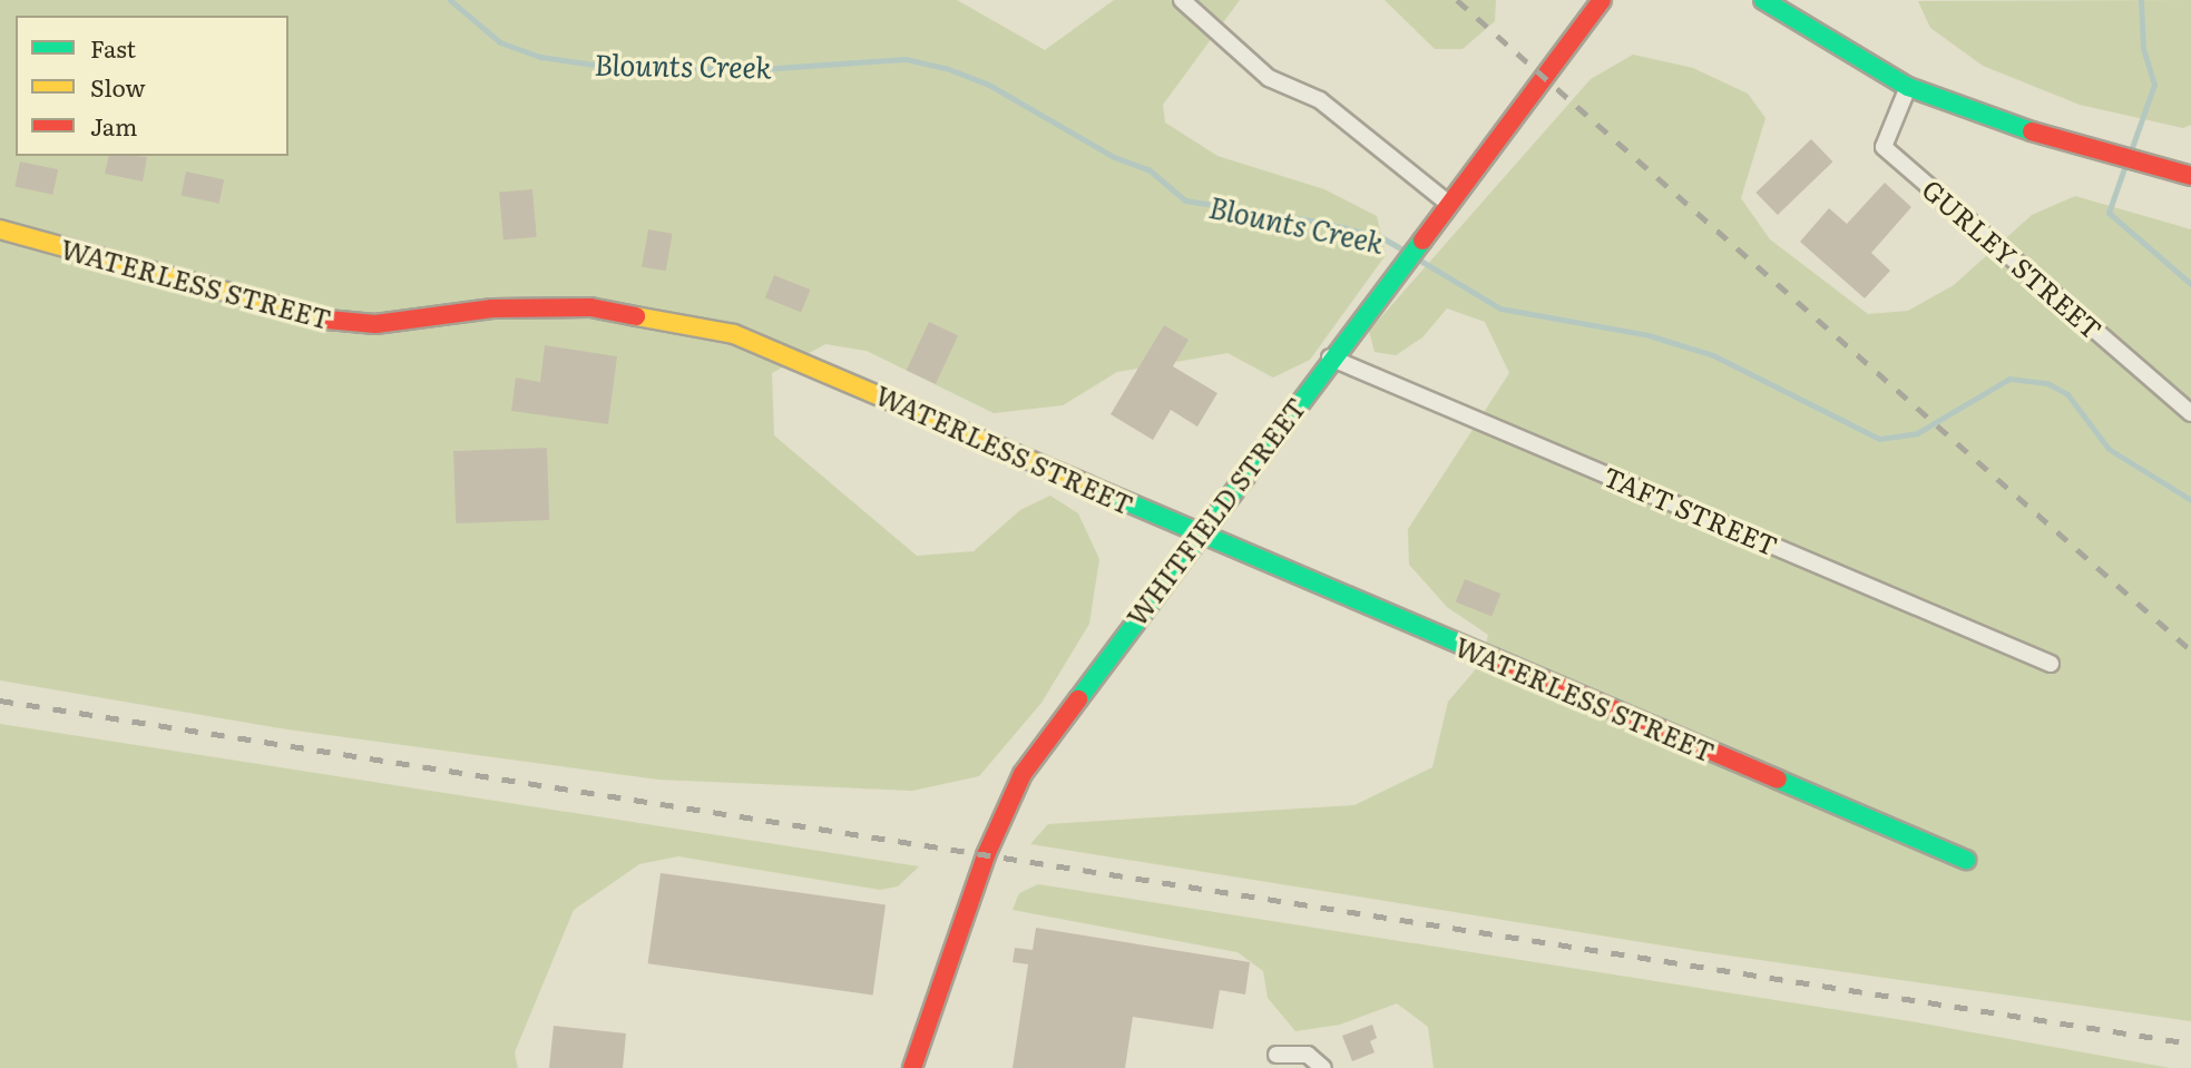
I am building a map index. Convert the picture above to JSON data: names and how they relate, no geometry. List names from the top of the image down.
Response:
{
  "streets": {
    "street": [
      "GURLEY STREET",
      "WATERLESS STREET",
      "TAFT STREET",
      "WHITFIELD STREET"
    ]
  },
  "crossings": [
    ["WATERLESS STREET", "WHITFIELD STREET"],
    ["TAFT STREET", "WHITFIELD STREET"]
  ],
  "water": ["Blounts Creek"],
  "legend": ["Fast", "Slow", "Jam"]
}
